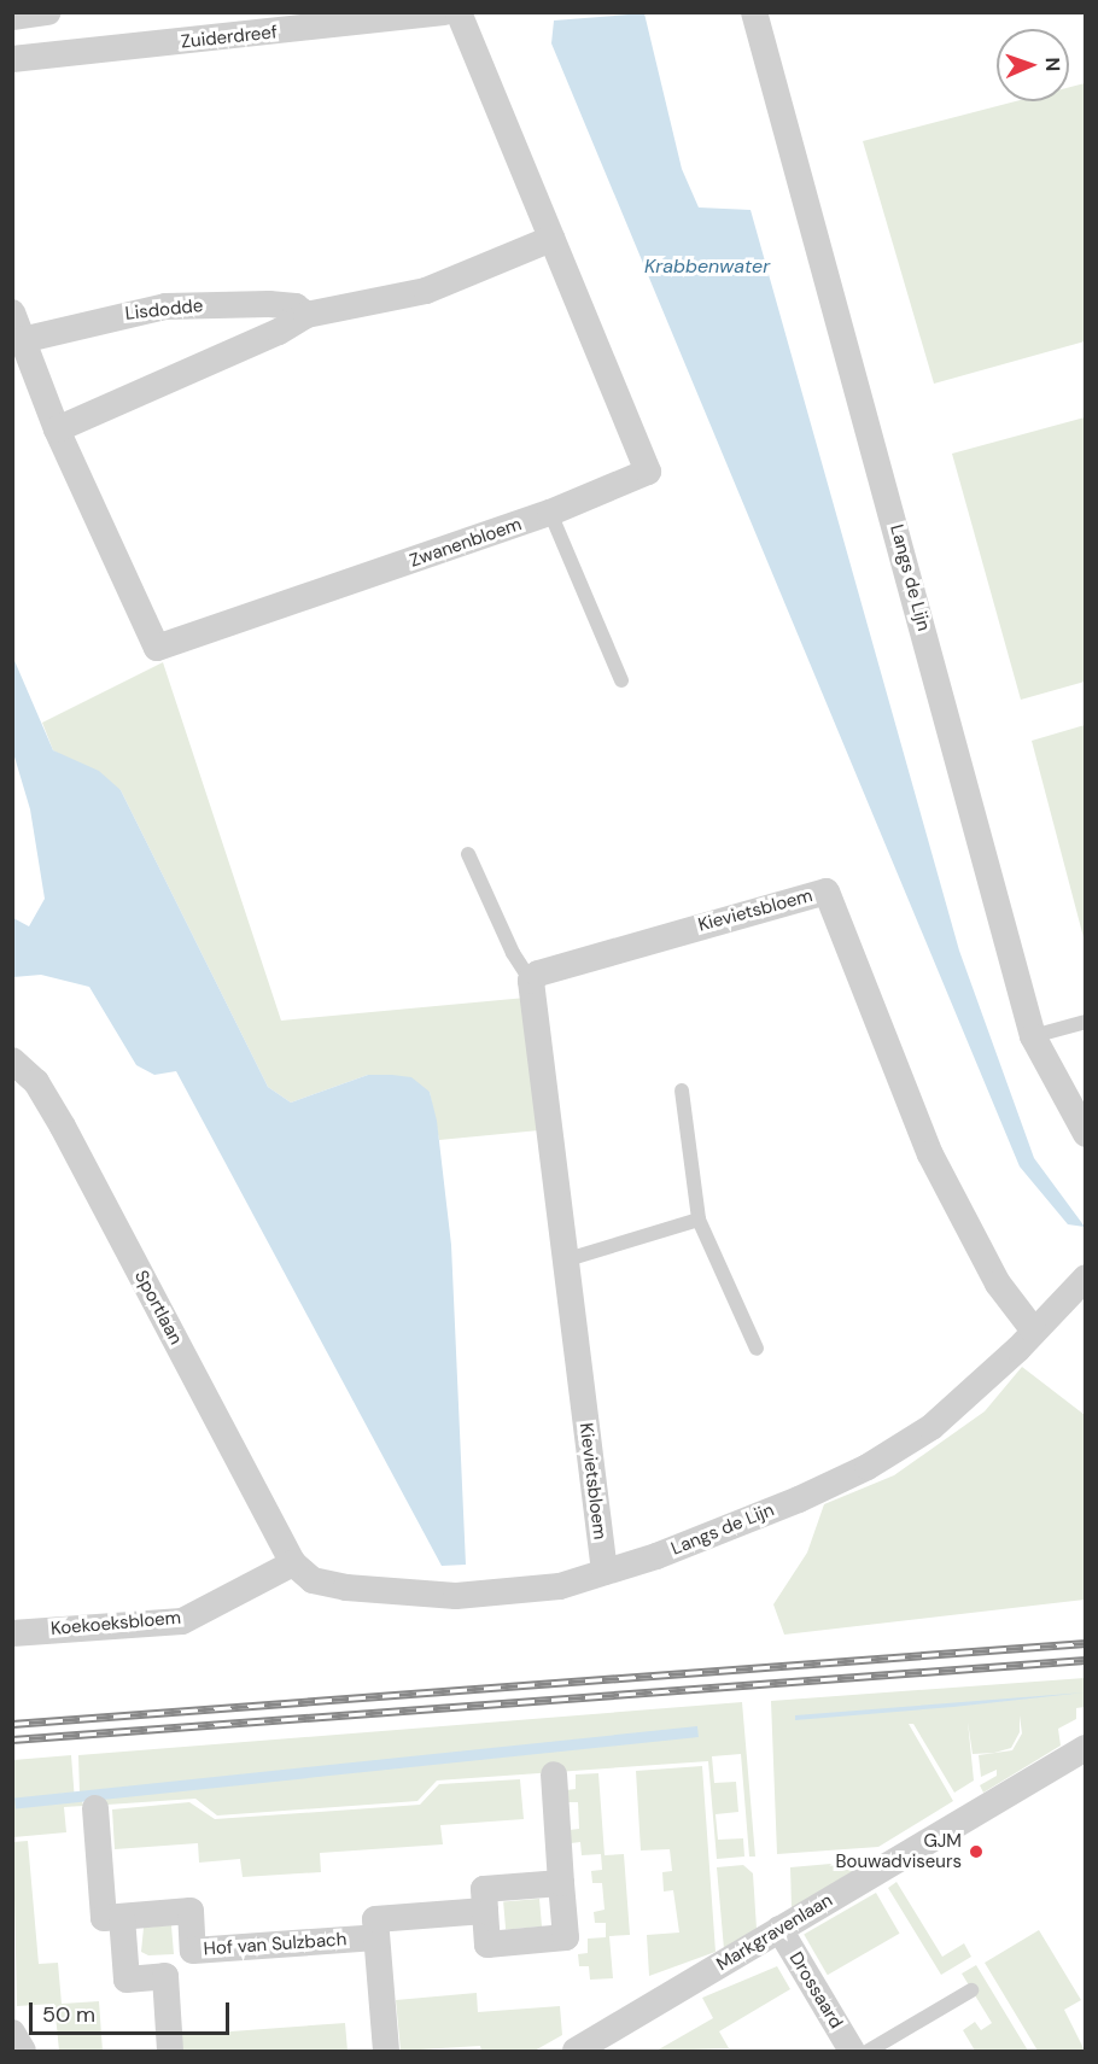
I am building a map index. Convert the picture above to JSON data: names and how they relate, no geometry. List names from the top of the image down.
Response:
{
  "streets": {
    "street": [
      "Zuiderdreef",
      "Lisdodde",
      "Zwanenbloem",
      "Langs de Lijn",
      "Kievietsbloem",
      "Sportlaan",
      "Koekoeksbloem",
      "Markgravenlaan",
      "Hof van Sulzbach",
      "Drossaard"
    ]
  },
  "crossings": [
    ["Lisdodde", "Zwanenbloem"],
    ["Langs de Lijn", "Kievietsbloem"],
    ["Langs de Lijn", "Sportlaan"],
    ["Langs de Lijn", "Koekoeksbloem"],
    ["Sportlaan", "Koekoeksbloem"],
    ["Markgravenlaan", "Drossaard"]
  ],
  "water": ["Krabbenwater"],
  "places": ["GJM Bouwadviseurs"],
  "scale_bar": "50 m",
  "north": "right"
}
